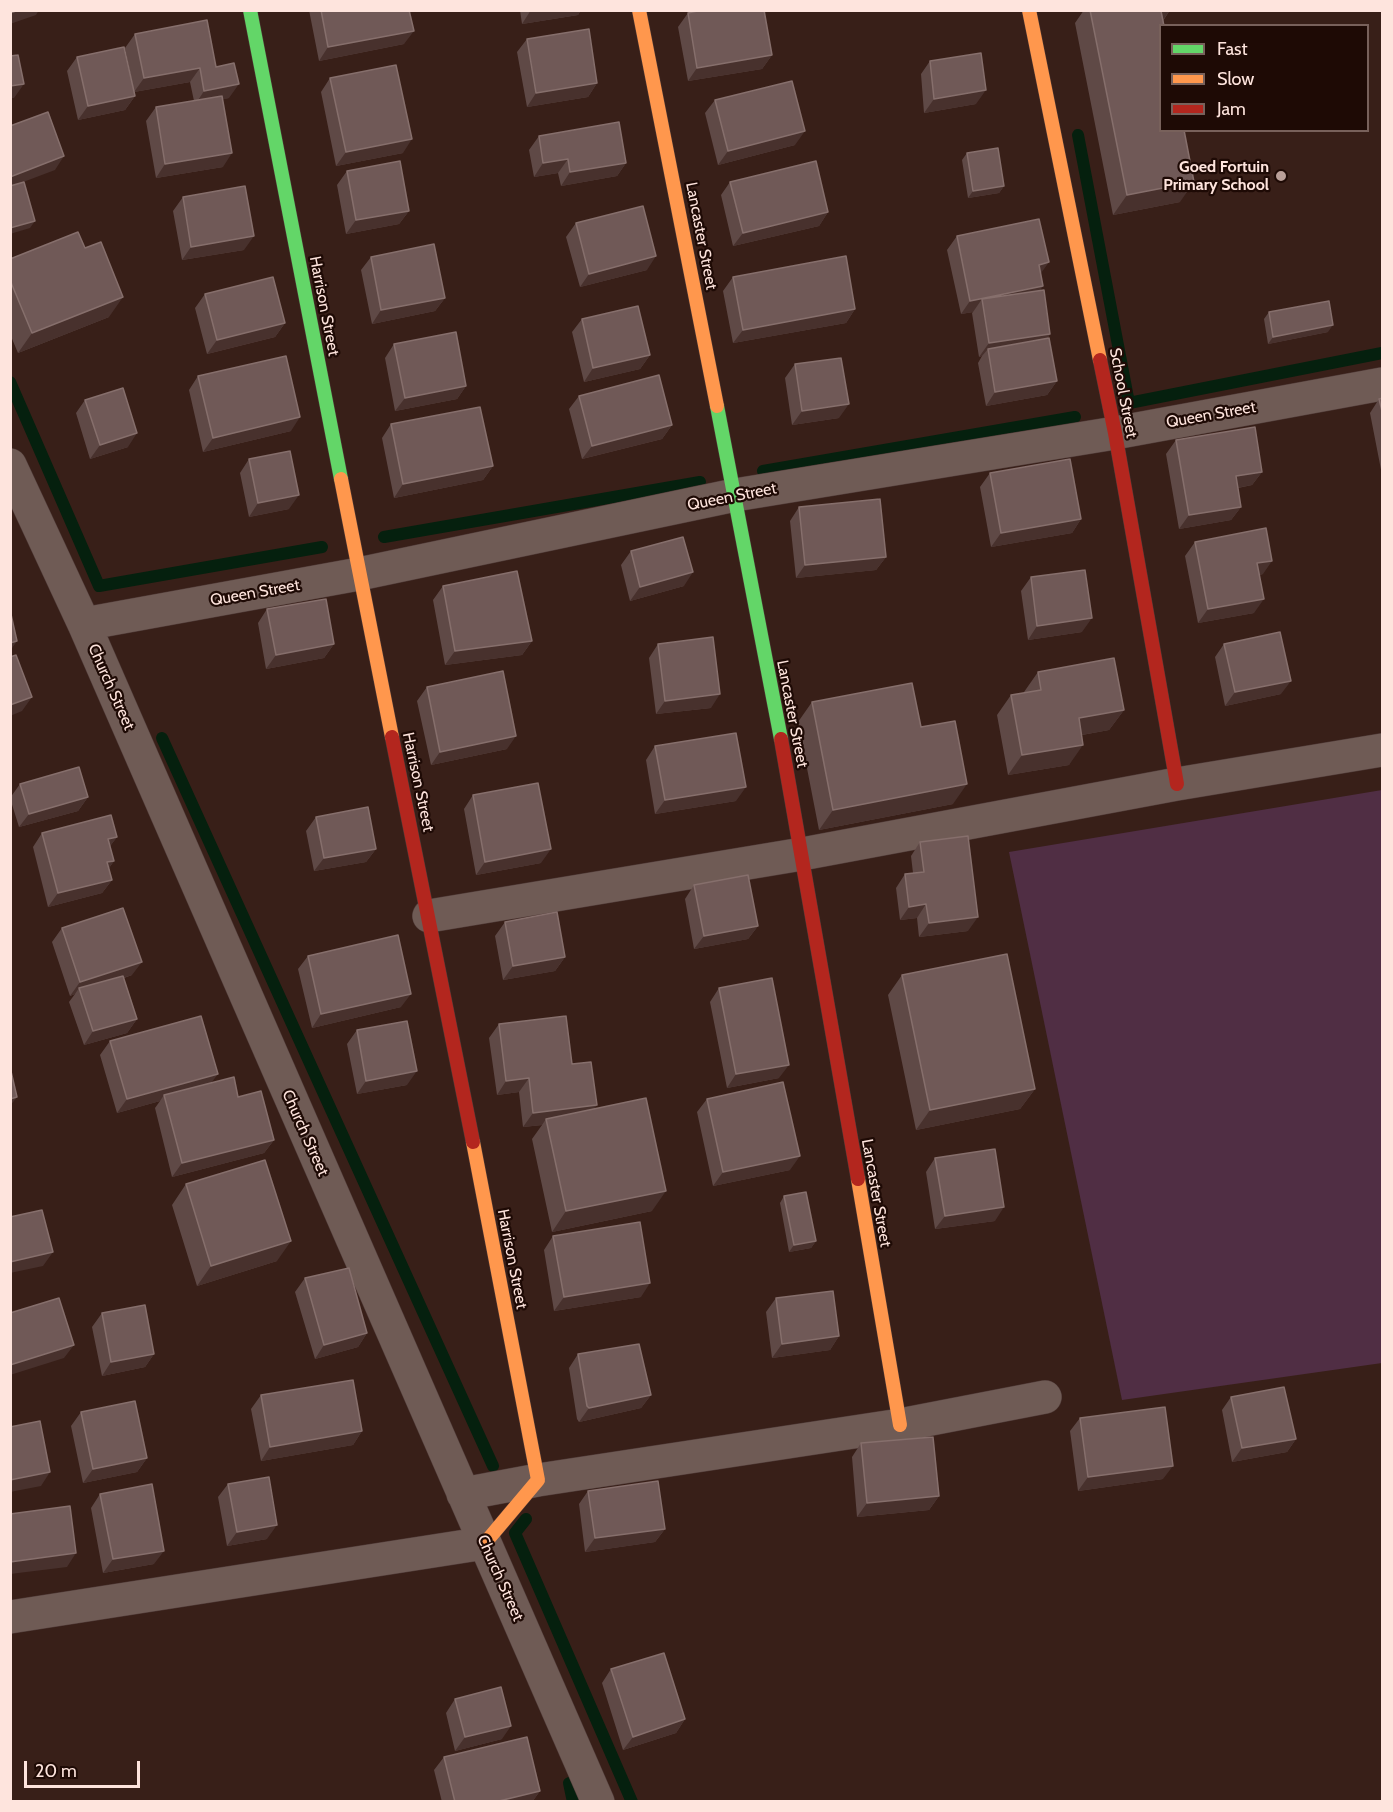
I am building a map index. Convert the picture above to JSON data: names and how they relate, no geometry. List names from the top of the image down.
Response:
{
  "streets": {
    "street": [
      "Lancaster Street",
      "Harrison Street",
      "School Street",
      "Queen Street",
      "Church Street"
    ]
  },
  "crossings": [
    ["Lancaster Street", "Queen Street"],
    ["Harrison Street", "Queen Street"],
    ["School Street", "Queen Street"],
    ["Queen Street", "Church Street"]
  ],
  "places": ["Goed Fortuin Primary School"],
  "legend": ["Fast", "Slow", "Jam"],
  "scale_bar": "20 m"
}
